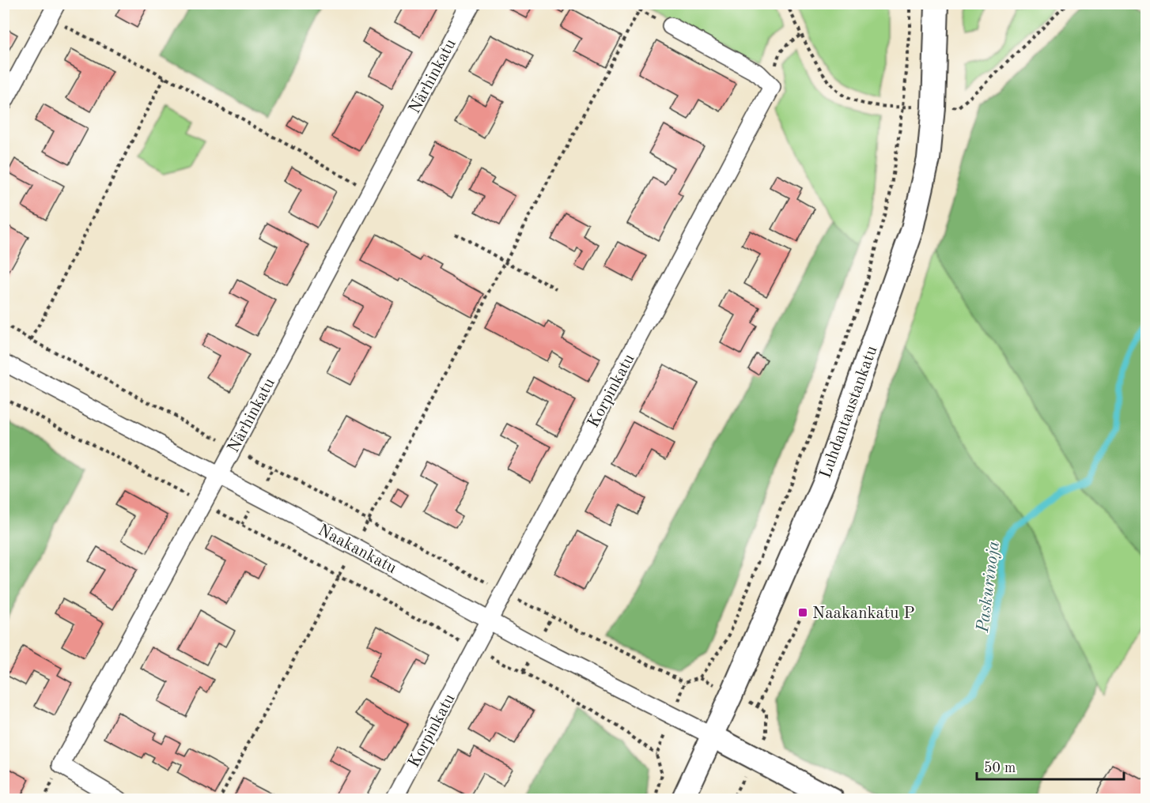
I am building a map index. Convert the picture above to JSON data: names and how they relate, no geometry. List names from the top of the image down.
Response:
{
  "streets": {
    "street": [
      "Närhinkatu",
      "Korpinkatu",
      "Luhdantaustankatu",
      "Naakankatu"
    ]
  },
  "crossings": [
    ["Närhinkatu", "Naakankatu"],
    ["Korpinkatu", "Naakankatu"],
    ["Luhdantaustankatu", "Naakankatu"]
  ],
  "water": ["Paskurinoja"],
  "places": {
    "transit": ["Naakankatu P"]
  },
  "scale_bar": "50 m"
}
